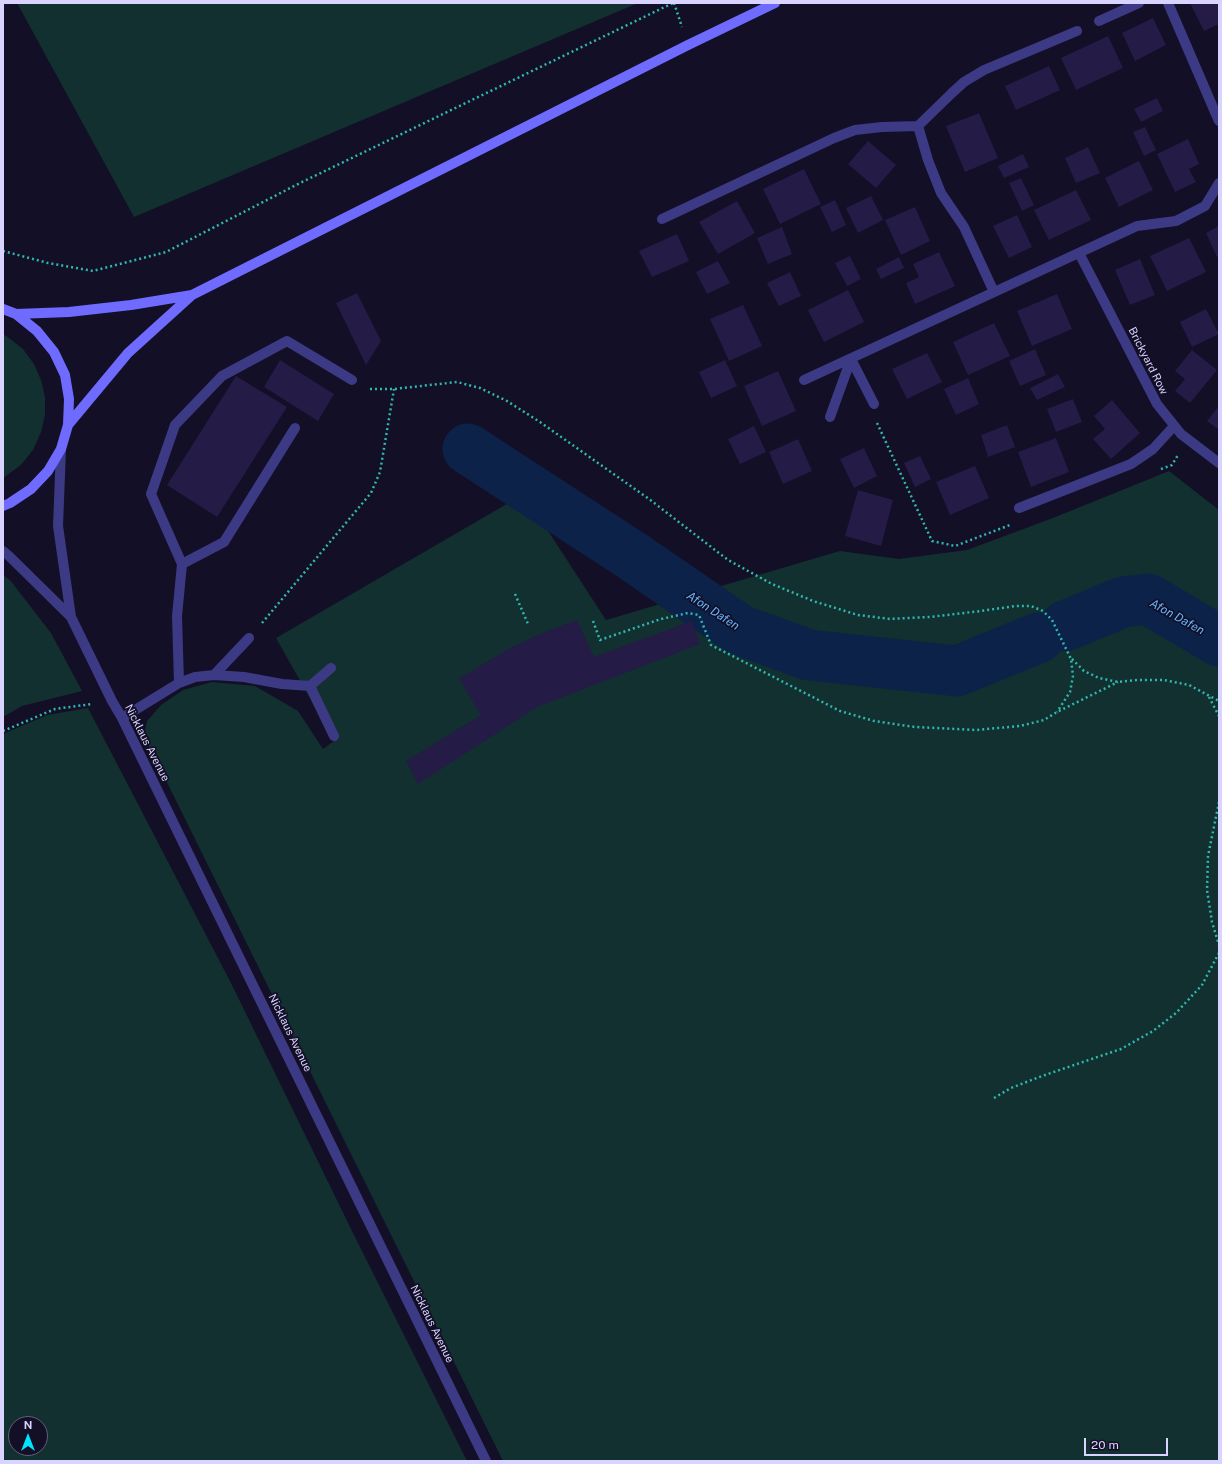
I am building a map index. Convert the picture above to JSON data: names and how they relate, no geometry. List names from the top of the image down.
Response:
{
  "streets": {
    "street": ["Brickyard Row", "Nicklaus Avenue"]
  },
  "water": ["Afon Dafen"],
  "scale_bar": "20 m",
  "north": "top"
}
